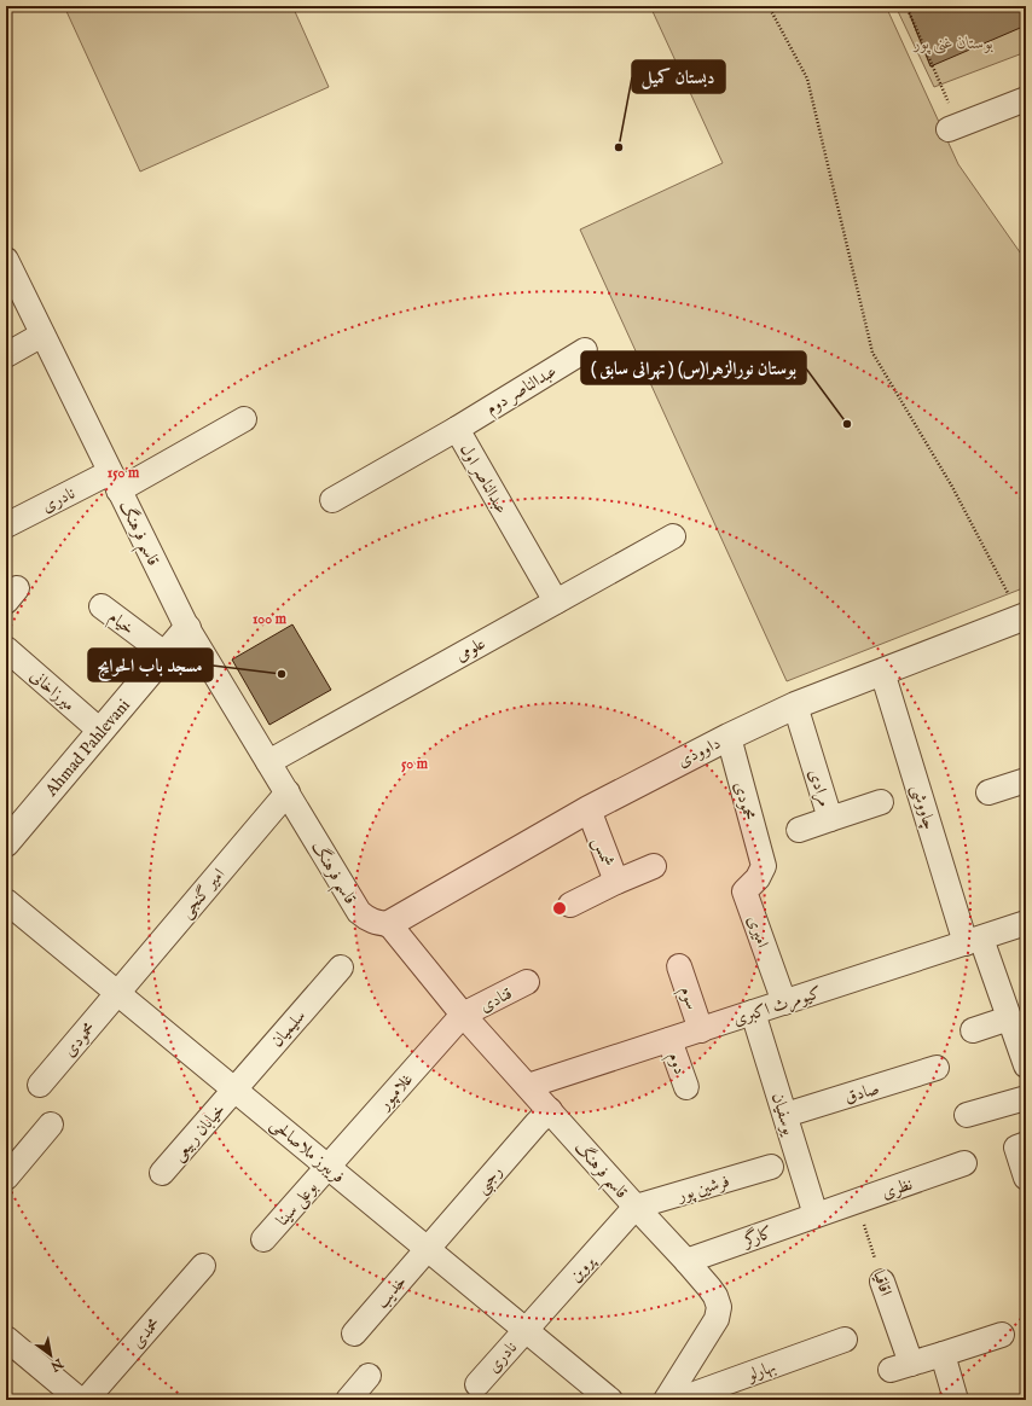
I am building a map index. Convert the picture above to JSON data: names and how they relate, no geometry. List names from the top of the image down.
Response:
{
  "streets": {
    "street": [
      "عبدالناصر دوم",
      "عبدالناصر اول",
      "نادری",
      "قاسم فرهنگ",
      "خیام",
      "علومی",
      "میرزاخانی",
      "Ahmad Pahlevani",
      "داوودی",
      "مرادی",
      "محمودی",
      "چاووشی",
      "شمس",
      "امیر گنجی",
      "امیری",
      "سوم",
      "قنادی",
      "کیومرث اکبری",
      "سلیمیان",
      "دوم",
      "غلامپور",
      "صادق",
      "یوسفیان",
      "خیابان ربیعی",
      "فریبرز ملاصالحی",
      "رجبی",
      "فرشین پور",
      "نظری",
      "بوعلی سینا",
      "کارگر",
      "پروین",
      "اقاقیا",
      "خدیب",
      "محمدی",
      "بهارلو"
    ]
  },
  "crossings": [
    ["عبدالناصر دوم", "عبدالناصر اول"],
    ["عبدالناصر اول", "علومی"],
    ["نادری", "قاسم فرهنگ"],
    ["نادری", "فریبرز ملاصالحی"],
    ["نادری", "پروین"],
    ["قاسم فرهنگ", "علومی"],
    ["قاسم فرهنگ", "Ahmad Pahlevani"],
    ["قاسم فرهنگ", "داوودی"],
    ["قاسم فرهنگ", "امیر گنجی"],
    ["قاسم فرهنگ", "قنادی"],
    ["قاسم فرهنگ", "کیومرث اکبری"],
    ["قاسم فرهنگ", "غلامپور"],
    ["قاسم فرهنگ", "رجبی"],
    ["قاسم فرهنگ", "فرشین پور"],
    ["قاسم فرهنگ", "کارگر"],
    ["قاسم فرهنگ", "پروین"],
    ["خیام", "Ahmad Pahlevani"],
    ["میرزاخانی", "Ahmad Pahlevani"],
    ["داوودی", "مرادی"],
    ["داوودی", "محمودی"],
    ["داوودی", "چاووشی"],
    ["داوودی", "شمس"],
    ["محمودی", "امیر گنجی"],
    ["محمودی", "امیری"],
    ["محمودی", "فریبرز ملاصالحی"],
    ["چاووشی", "کیومرث اکبری"],
    ["امیر گنجی", "فریبرز ملاصالحی"],
    ["امیری", "کیومرث اکبری"],
    ["سوم", "کیومرث اکبری"],
    ["قنادی", "غلامپور"],
    ["کیومرث اکبری", "دوم"],
    ["کیومرث اکبری", "یوسفیان"],
    ["سلیمیان", "خیابان ربیعی"],
    ["سلیمیان", "فریبرز ملاصالحی"],
    ["غلامپور", "فریبرز ملاصالحی"],
    ["غلامپور", "بوعلی سینا"],
    ["صادق", "یوسفیان"],
    ["یوسفیان", "نظری"],
    ["یوسفیان", "کارگر"],
    ["خیابان ربیعی", "فریبرز ملاصالحی"],
    ["فریبرز ملاصالحی", "رجبی"],
    ["فریبرز ملاصالحی", "بوعلی سینا"],
    ["فریبرز ملاصالحی", "پروین"],
    ["فریبرز ملاصالحی", "خدیب"],
    ["رجبی", "خدیب"],
    ["فرشین پور", "پروین"],
    ["نظری", "کارگر"],
    ["نظری", "اقاقیا"]
  ],
  "parks": ["بوستان غنی پور"],
  "places": ["دبستان کمیل", "بوستان نورالزهرا(س) ( تهرانی سابق )", "مسجد باب الحوایج"],
  "north": "bottom right",
  "rings": ["150 m", "100 m", "50 m"]
}
